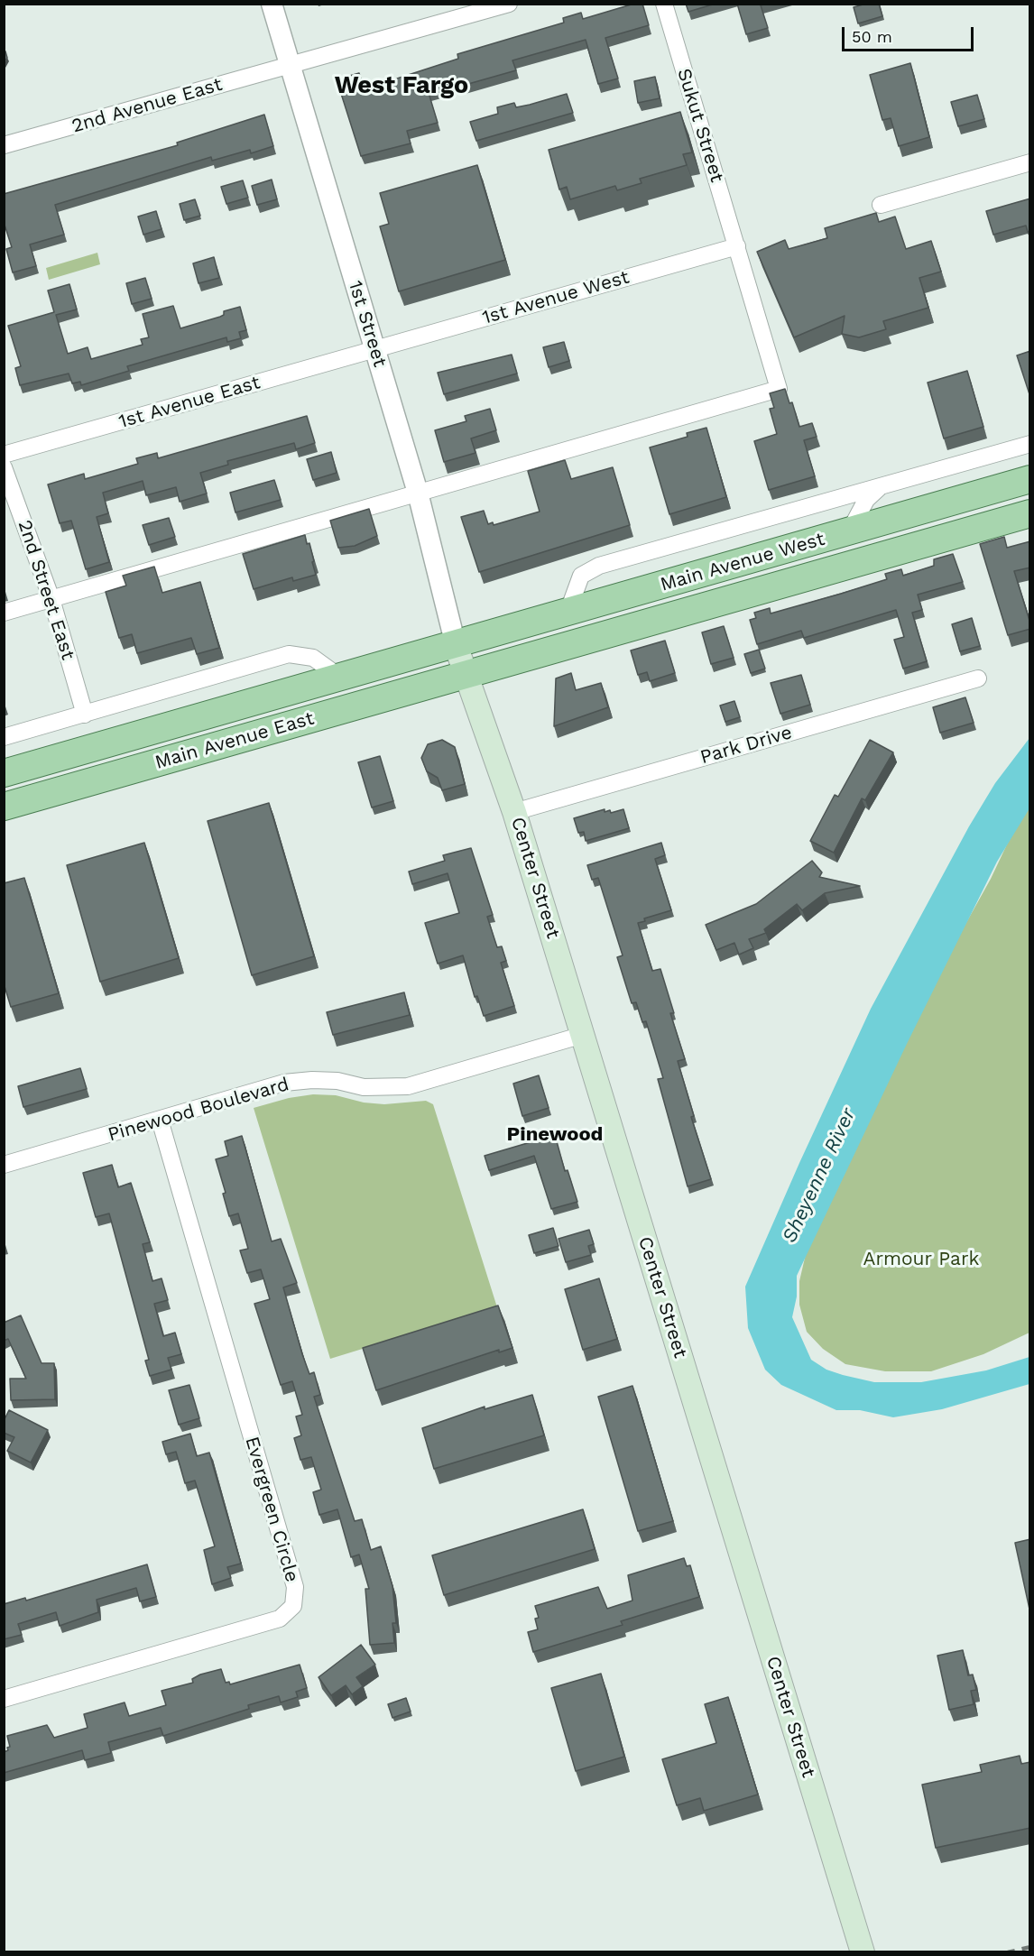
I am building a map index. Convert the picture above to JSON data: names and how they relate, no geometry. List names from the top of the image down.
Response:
{
  "streets": {
    "main road": ["Main Avenue West", "Main Avenue East", "Center Street"],
    "street": [
      "2nd Avenue East",
      "Sukut Street",
      "1st Avenue West",
      "1st Street",
      "1st Avenue East",
      "2nd Street East",
      "Park Drive",
      "Pinewood Boulevard",
      "Evergreen Circle"
    ]
  },
  "crossings": [
    ["2nd Avenue East", "1st Street"],
    ["Sukut Street", "1st Avenue West"],
    ["Sukut Street", "1st Street"],
    ["1st Avenue West", "1st Street"],
    ["1st Avenue West", "1st Avenue East"],
    ["1st Street", "1st Avenue East"],
    ["1st Street", "Main Avenue West"],
    ["1st Street", "Main Avenue East"],
    ["1st Street", "Center Street"],
    ["Main Avenue West", "Main Avenue East"],
    ["Main Avenue West", "Center Street"],
    ["Main Avenue East", "Center Street"],
    ["Park Drive", "Center Street"],
    ["Center Street", "Pinewood Boulevard"],
    ["Pinewood Boulevard", "Evergreen Circle"]
  ],
  "districts": ["West Fargo", "Pinewood"],
  "water": ["Sheyenne River"],
  "parks": ["Armour Park"],
  "scale_bar": "50 m"
}
